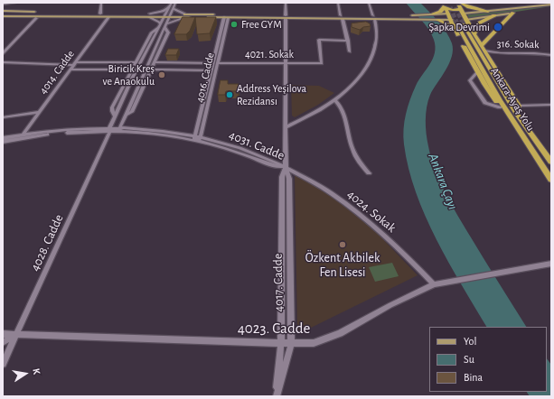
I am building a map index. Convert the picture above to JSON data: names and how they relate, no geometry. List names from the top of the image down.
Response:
{
  "streets": {
    "highway": ["Ankara-Ayaş Yolu"],
    "street": [
      "316. Sokak",
      "4021. Sokak",
      "4014. Cadde",
      "4016. Cadde",
      "4031. Cadde",
      "4024. Sokak",
      "4028. Cadde",
      "4017. Cadde",
      "4023. Cadde"
    ]
  },
  "crossings": [
    ["4021. Sokak", "4016. Cadde"],
    ["4021. Sokak", "4017. Cadde"],
    ["4014. Cadde", "4031. Cadde"],
    ["4016. Cadde", "4031. Cadde"],
    ["4031. Cadde", "4024. Sokak"],
    ["4031. Cadde", "4028. Cadde"],
    ["4031. Cadde", "4017. Cadde"],
    ["4024. Sokak", "4017. Cadde"],
    ["4024. Sokak", "4023. Cadde"],
    ["4028. Cadde", "4023. Cadde"],
    ["4017. Cadde", "4023. Cadde"]
  ],
  "water": ["Ankara Çayı"],
  "places": [
    "Free GYM",
    "Şapka Devrimi",
    "Biricik Kreş ve Anaokulu",
    "Address Yeşilova Rezidansı",
    "Özkent Akbilek Fen Lisesi"
  ],
  "legend": ["Yol", "Su", "Bina"],
  "north": "right"
}
